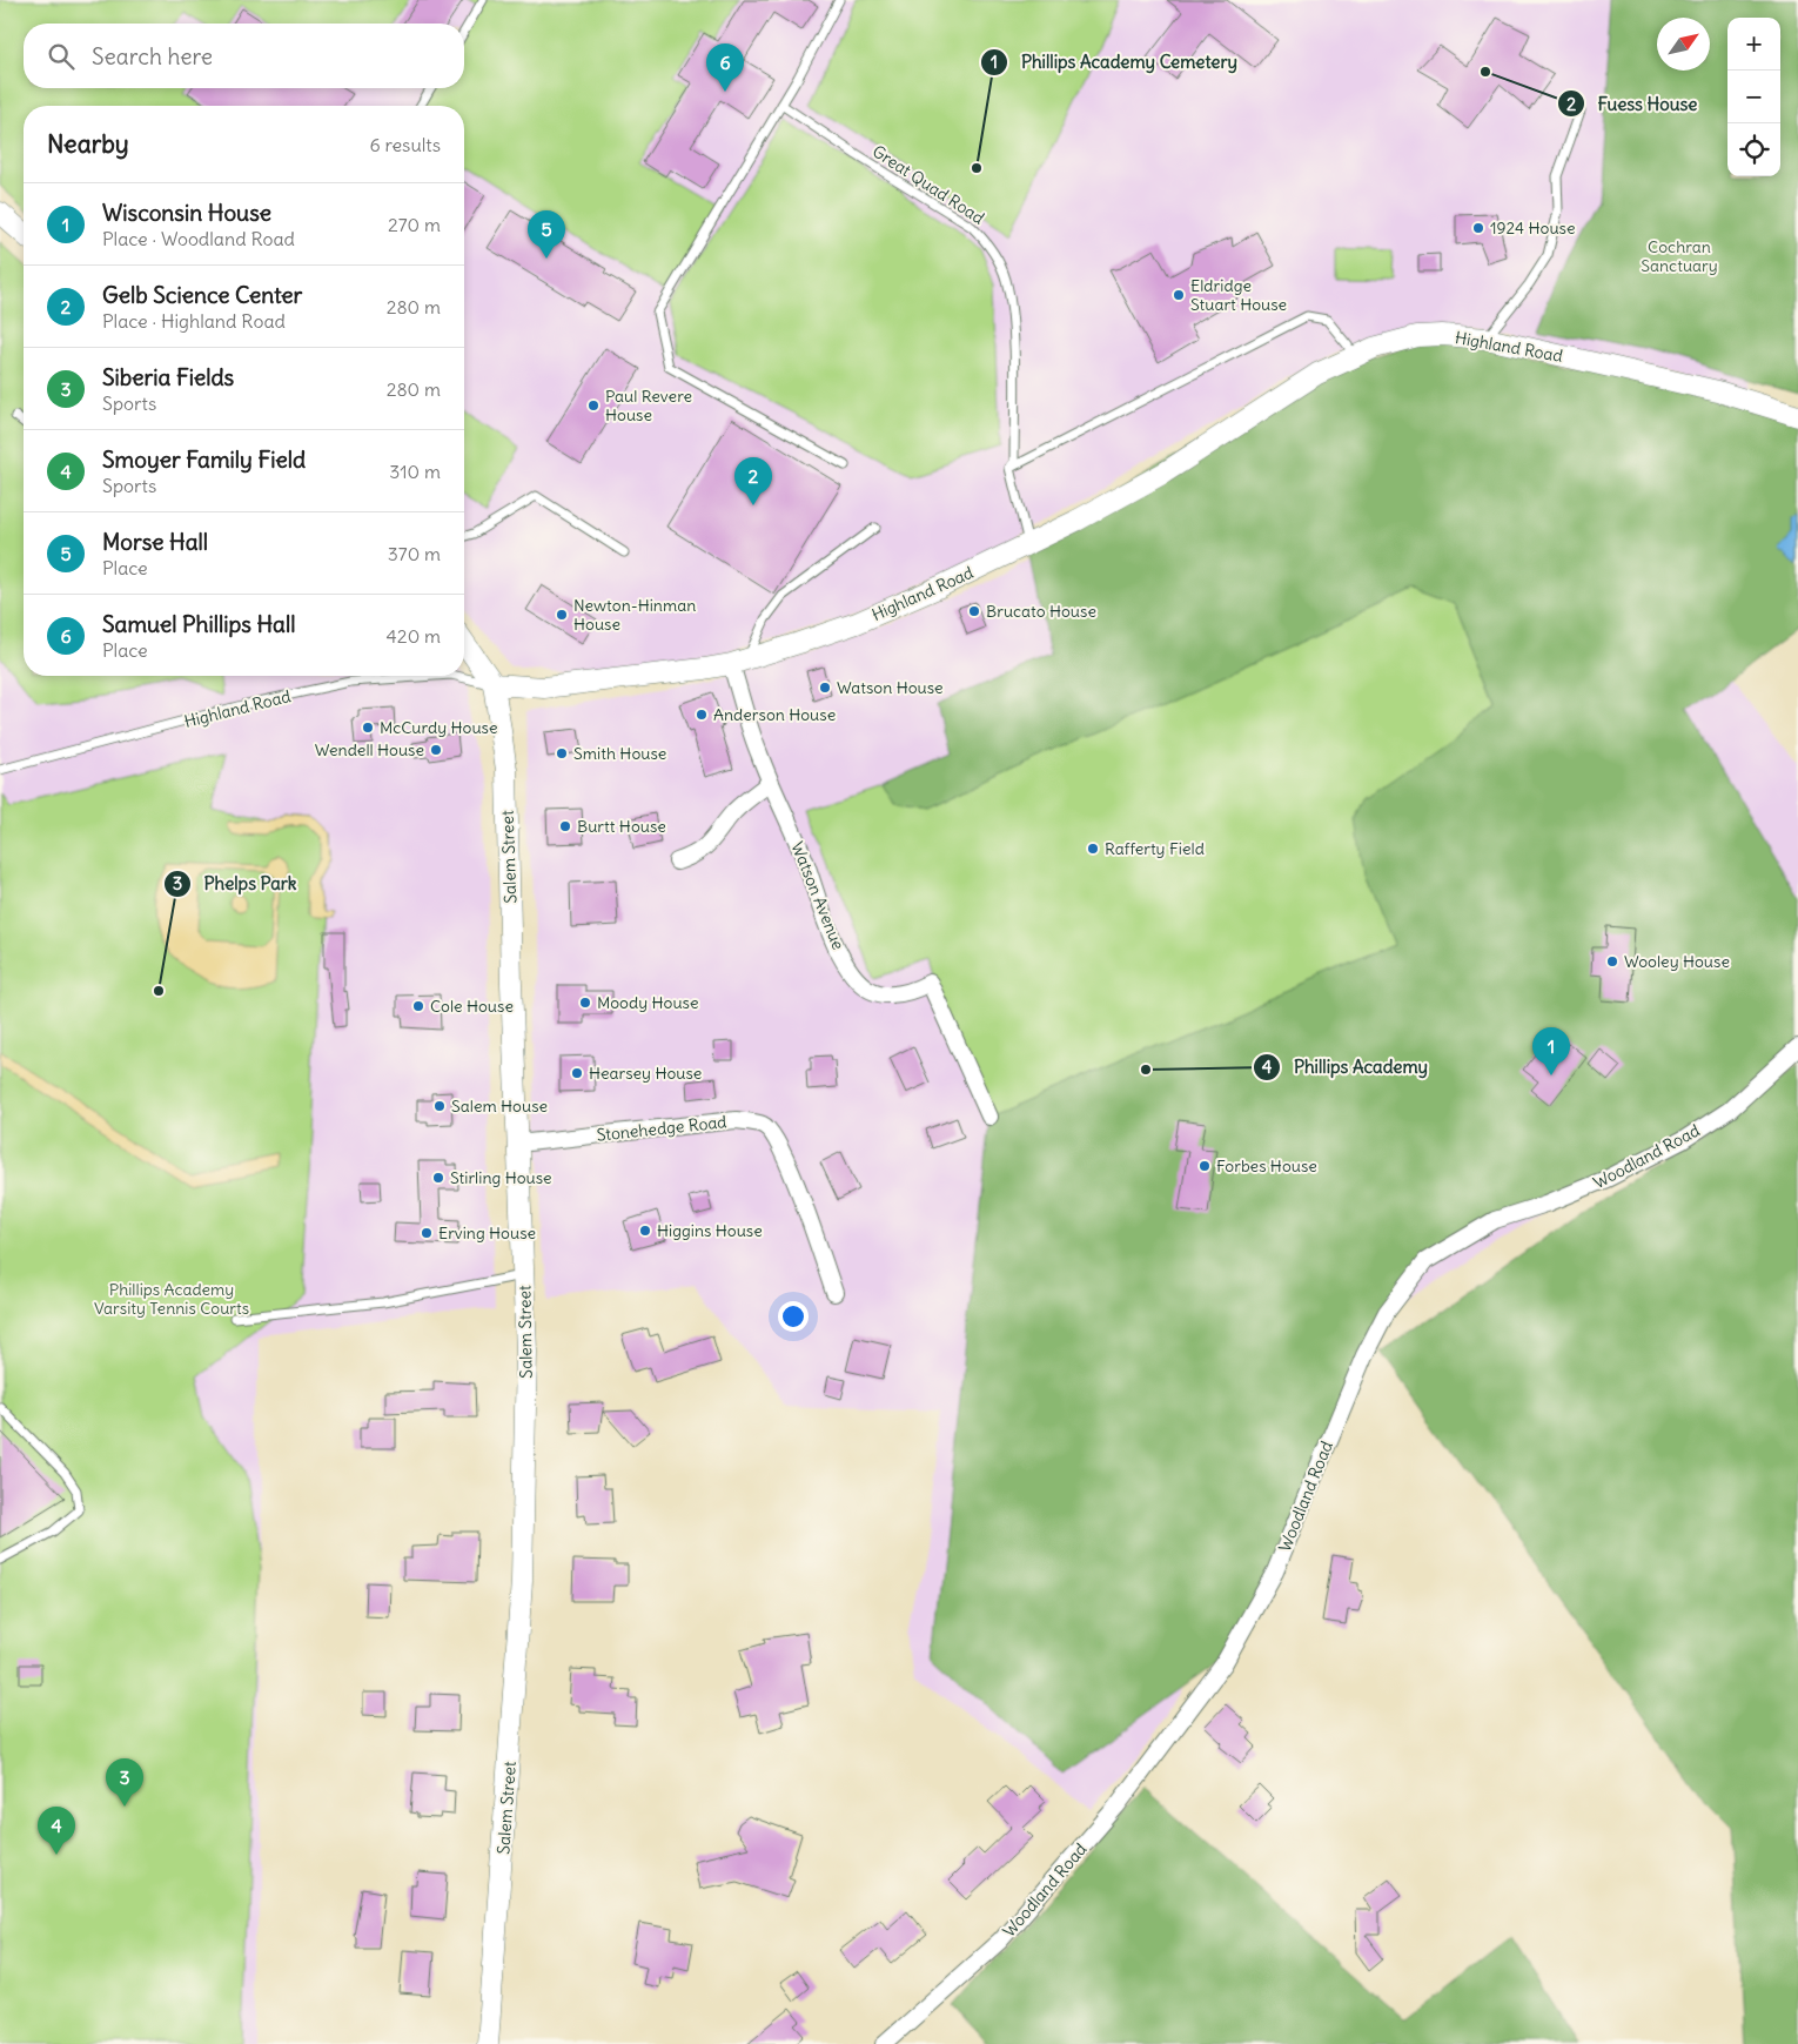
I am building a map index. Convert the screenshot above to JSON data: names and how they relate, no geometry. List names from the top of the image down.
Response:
{
  "streets": {
    "street": [
      "Highland Road",
      "Salem Street",
      "Watson Avenue",
      "Stonehedge Road",
      "Woodland Road"
    ],
    "lane": ["Great Quad Road"]
  },
  "crossings": [
    ["Great Quad Road", "Highland Road"],
    ["Highland Road", "Salem Street"],
    ["Highland Road", "Watson Avenue"],
    ["Salem Street", "Stonehedge Road"]
  ],
  "parks": ["Cochran Sanctuary", "Phillips Academy Varsity Tennis Courts"],
  "places": [
    "Fuess House",
    "Phillips Academy Cemetery",
    "1924 House",
    "Eldridge Stuart House",
    "Paul Revere House",
    "Brucato House",
    "Newton-Hinman House",
    "Watson House",
    "Anderson House",
    "McCurdy House",
    "Wendell House",
    "Smith House",
    "Burtt House",
    "Rafferty Field",
    "Wooley House",
    "Phelps Park",
    "Moody House",
    "Cole House",
    "Phillips Academy",
    "Hearsey House",
    "Salem House",
    "Forbes House",
    "Stirling House",
    "Higgins House",
    "Erving House"
  ],
  "north": "top right",
  "page": {
    "map_buttons": ["+", "−"],
    "search": "Search here",
    "pins": [
      "6",
      "5",
      "2",
      "1",
      "3",
      "4"
    ],
    "heading": ["Nearby", "6 results"],
    "list": [
      {
        "mark": "1",
        "name": "Wisconsin House",
        "note": "Place · Woodland Road",
        "value": "270 m"
      },
      {
        "mark": "2",
        "name": "Gelb Science Center",
        "note": "Place · Highland Road",
        "value": "280 m"
      },
      {
        "mark": "3",
        "name": "Siberia Fields",
        "note": "Sports",
        "value": "280 m"
      },
      {
        "mark": "4",
        "name": "Smoyer Family Field",
        "note": "Sports",
        "value": "310 m"
      },
      {
        "mark": "5",
        "name": "Morse Hall",
        "note": "Place",
        "value": "370 m"
      },
      {
        "mark": "6",
        "name": "Samuel Phillips Hall",
        "note": "Place",
        "value": "420 m"
      }
    ]
  }
}
